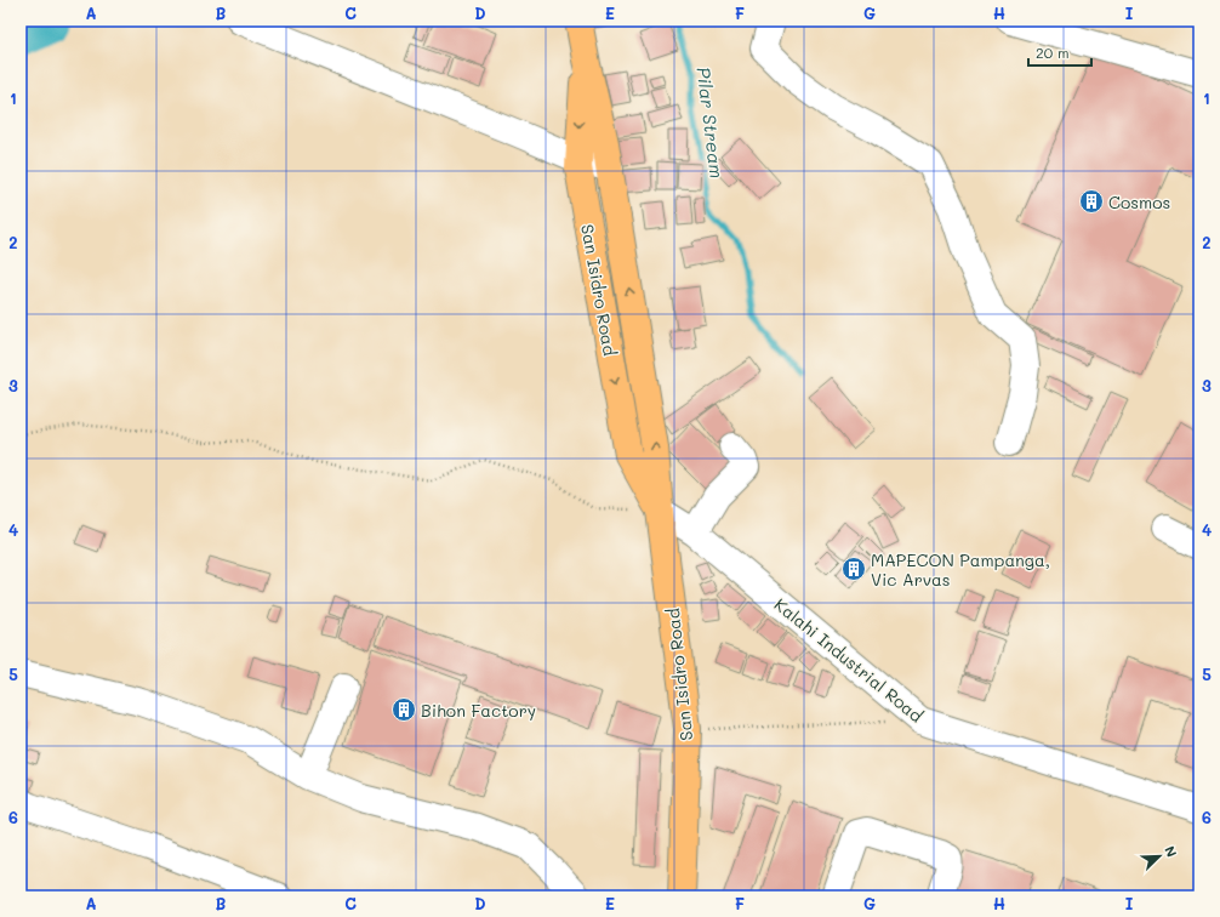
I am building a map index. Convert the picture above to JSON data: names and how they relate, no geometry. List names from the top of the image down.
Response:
{
  "streets": {
    "main road": ["San Isidro Road"],
    "street": ["Kalahi Industrial Road"]
  },
  "crossings": [
    ["San Isidro Road", "Kalahi Industrial Road"]
  ],
  "water": ["Pilar Stream"],
  "places": {
    "building": ["Cosmos", "MAPECON Pampanga, Vic Arvas", "Bihon Factory"]
  },
  "scale_bar": "20 m",
  "north": "top right",
  "grid": {
    "columns": [
      "A",
      "B",
      "C",
      "D",
      "E",
      "F",
      "G",
      "H",
      "I"
    ],
    "rows": [
      "1",
      "2",
      "3",
      "4",
      "5",
      "6"
    ]
  }
}
